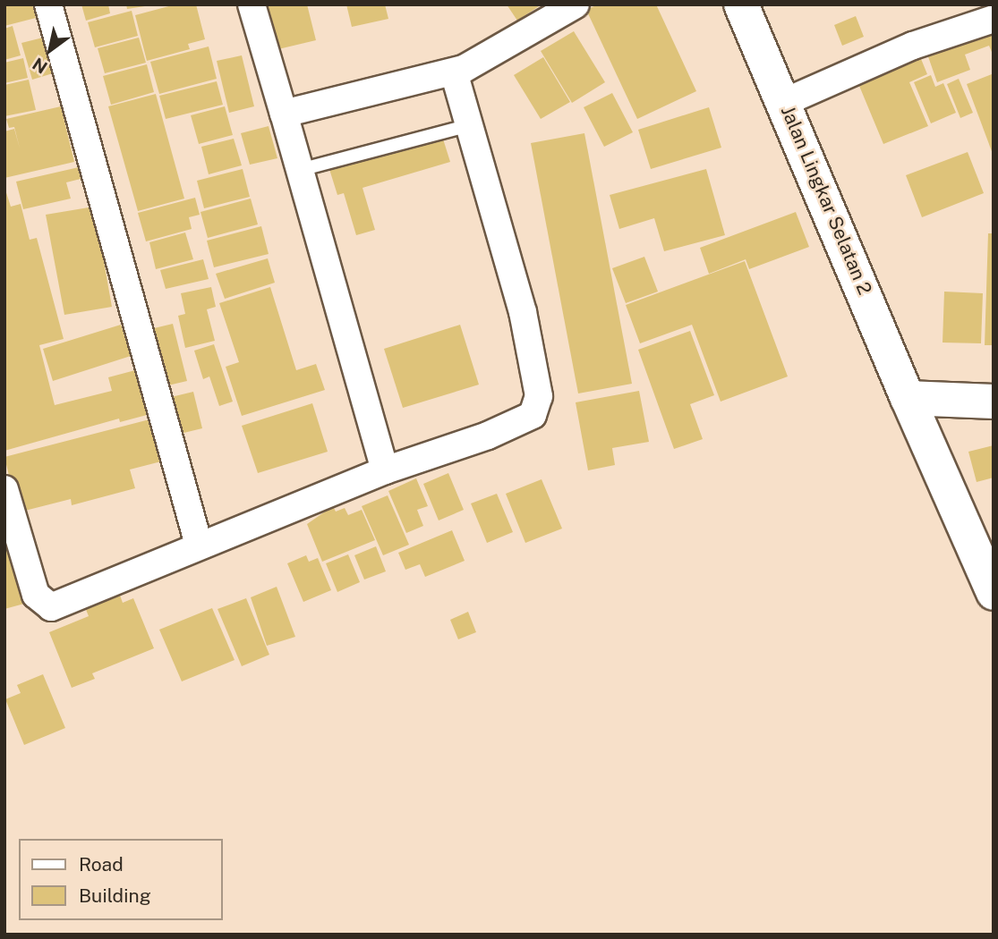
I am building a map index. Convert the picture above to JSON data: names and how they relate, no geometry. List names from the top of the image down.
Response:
{
  "streets": {
    "main road": ["Jalan Lingkar Selatan 2"]
  },
  "legend": ["Road", "Building"],
  "north": "bottom left"
}
